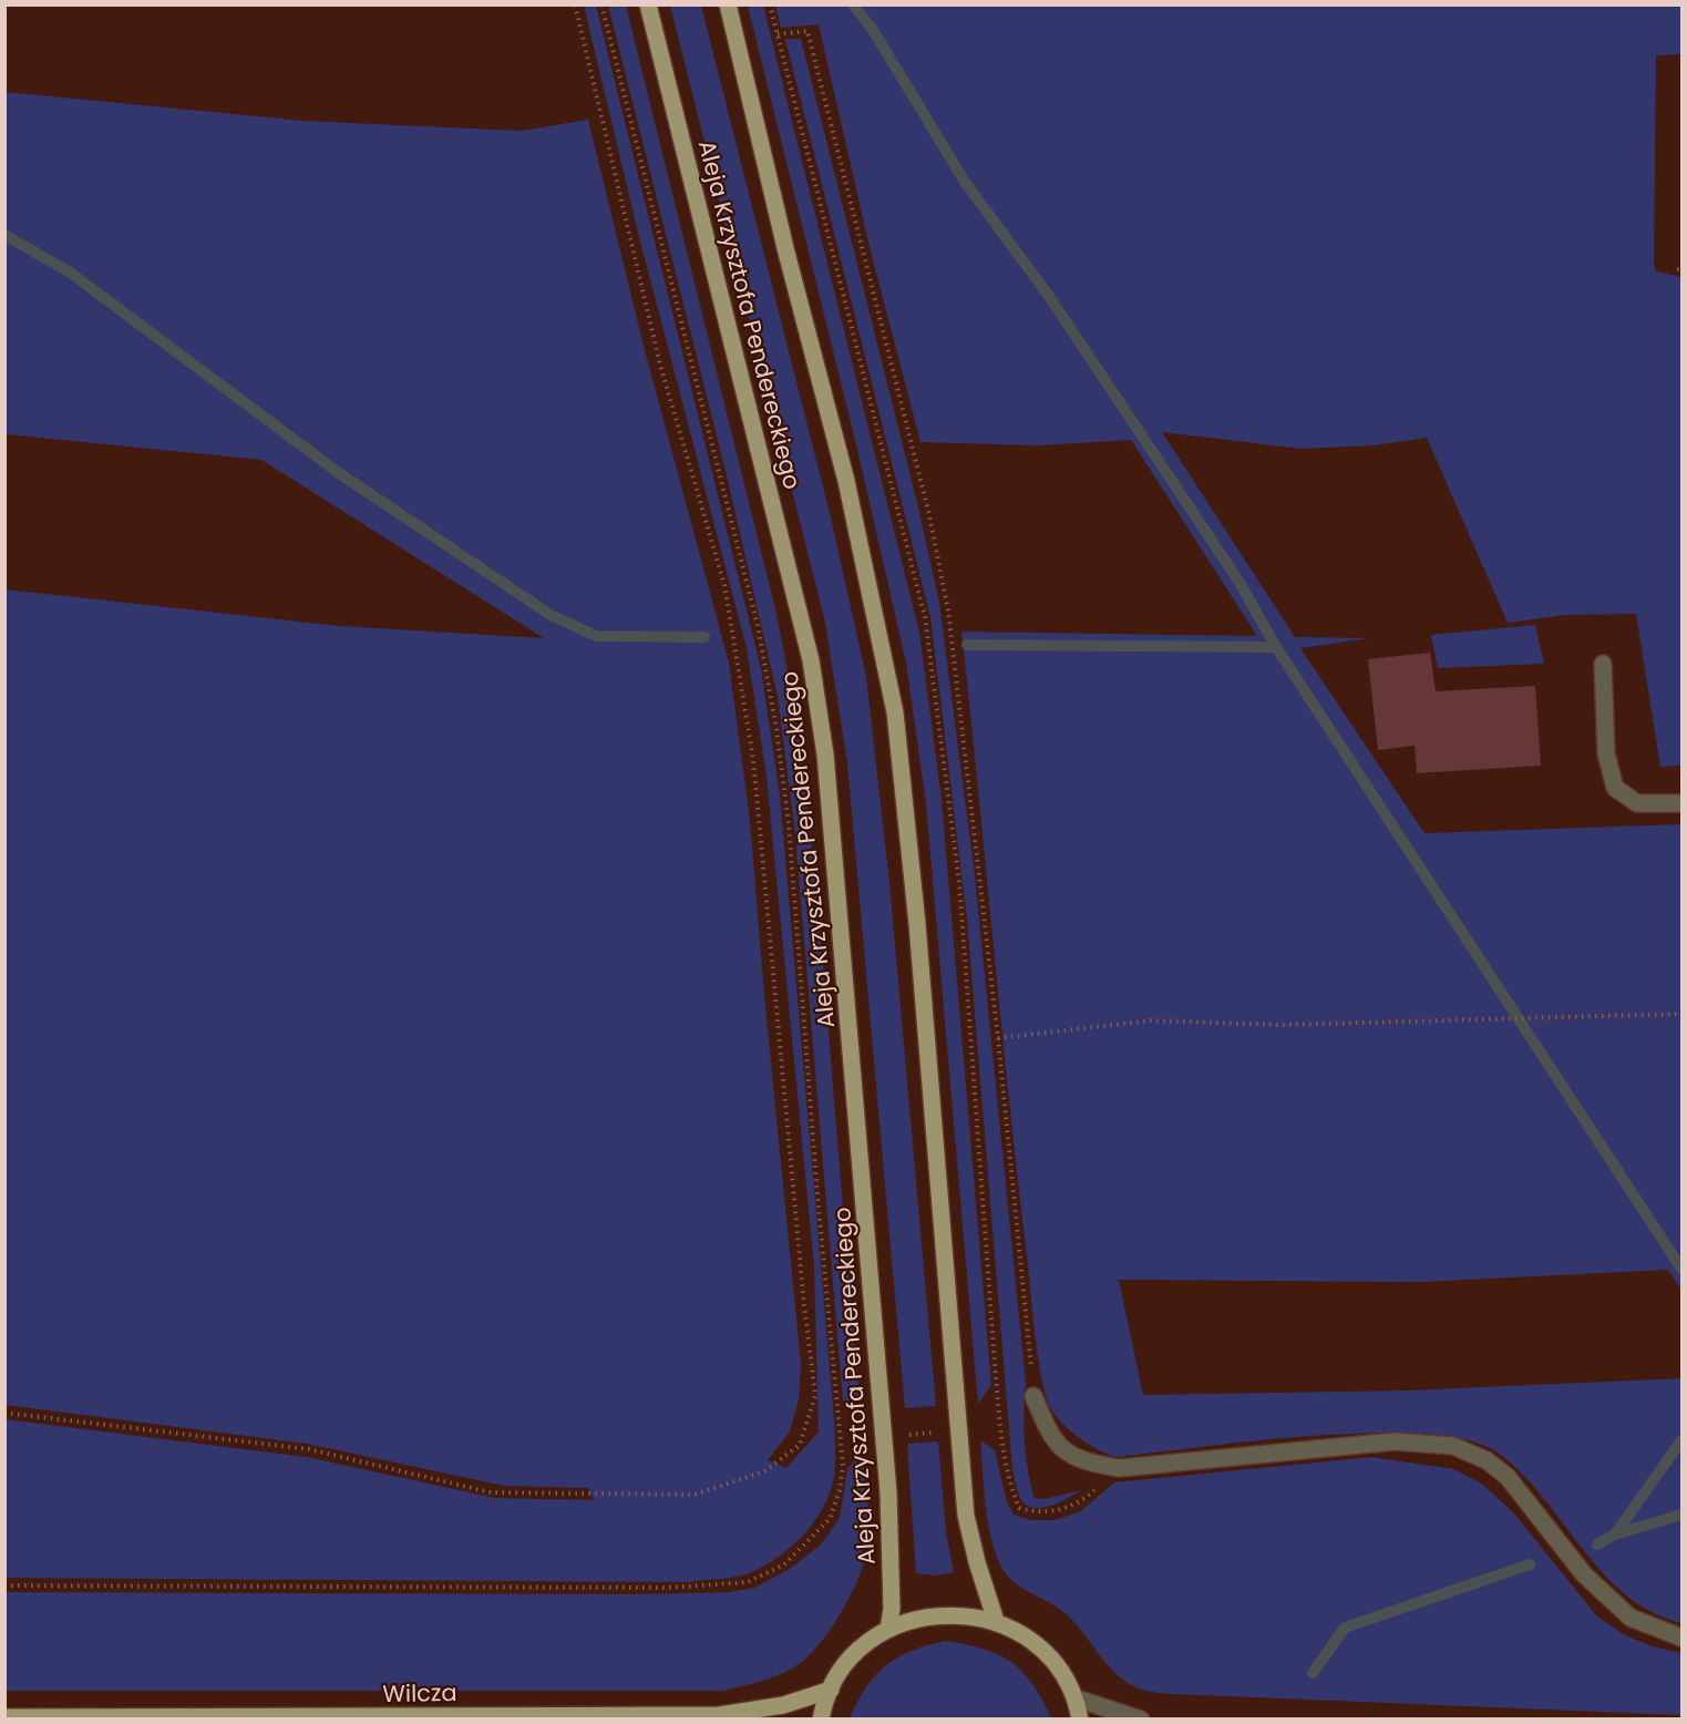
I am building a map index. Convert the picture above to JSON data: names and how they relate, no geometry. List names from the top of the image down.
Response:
{
  "streets": {
    "main road": ["Aleja Krzysztofa Pendereckiego", "Wilcza"]
  }
}
